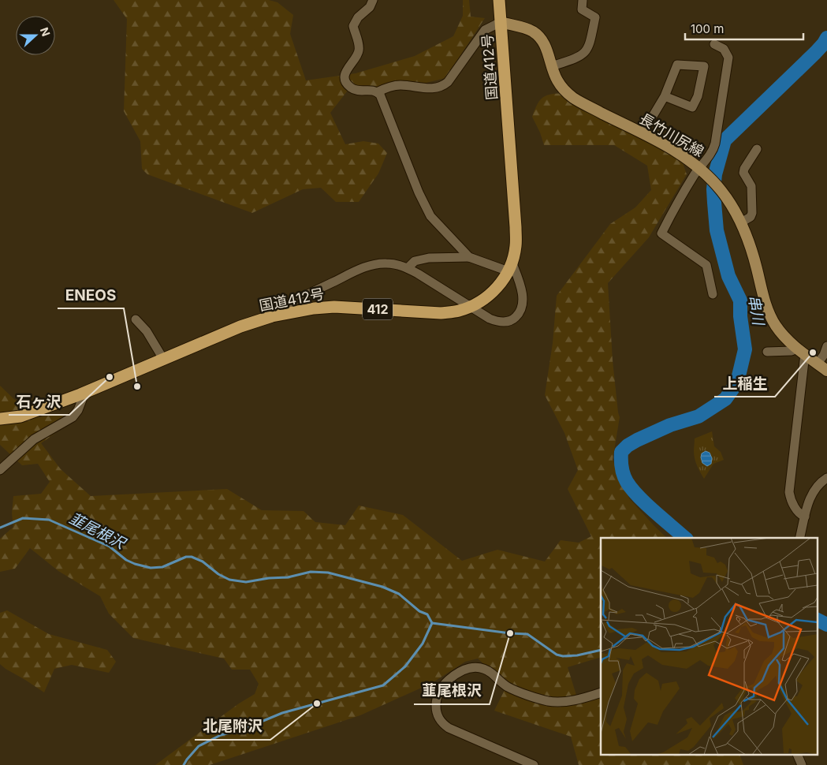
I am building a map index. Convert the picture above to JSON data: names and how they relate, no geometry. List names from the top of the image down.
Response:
{
  "streets": {
    "highway": ["国道412号", "412"],
    "main road": ["長竹川尻線"]
  },
  "crossings": [
    ["国道412号", "長竹川尻線"]
  ],
  "water": ["串川", "韮尾根沢"],
  "places": [
    "上稲生",
    "石ヶ沢",
    "ENEOS",
    "韮尾根沢",
    "北尾附沢"
  ],
  "scale_bar": "100 m",
  "north": "right"
}
